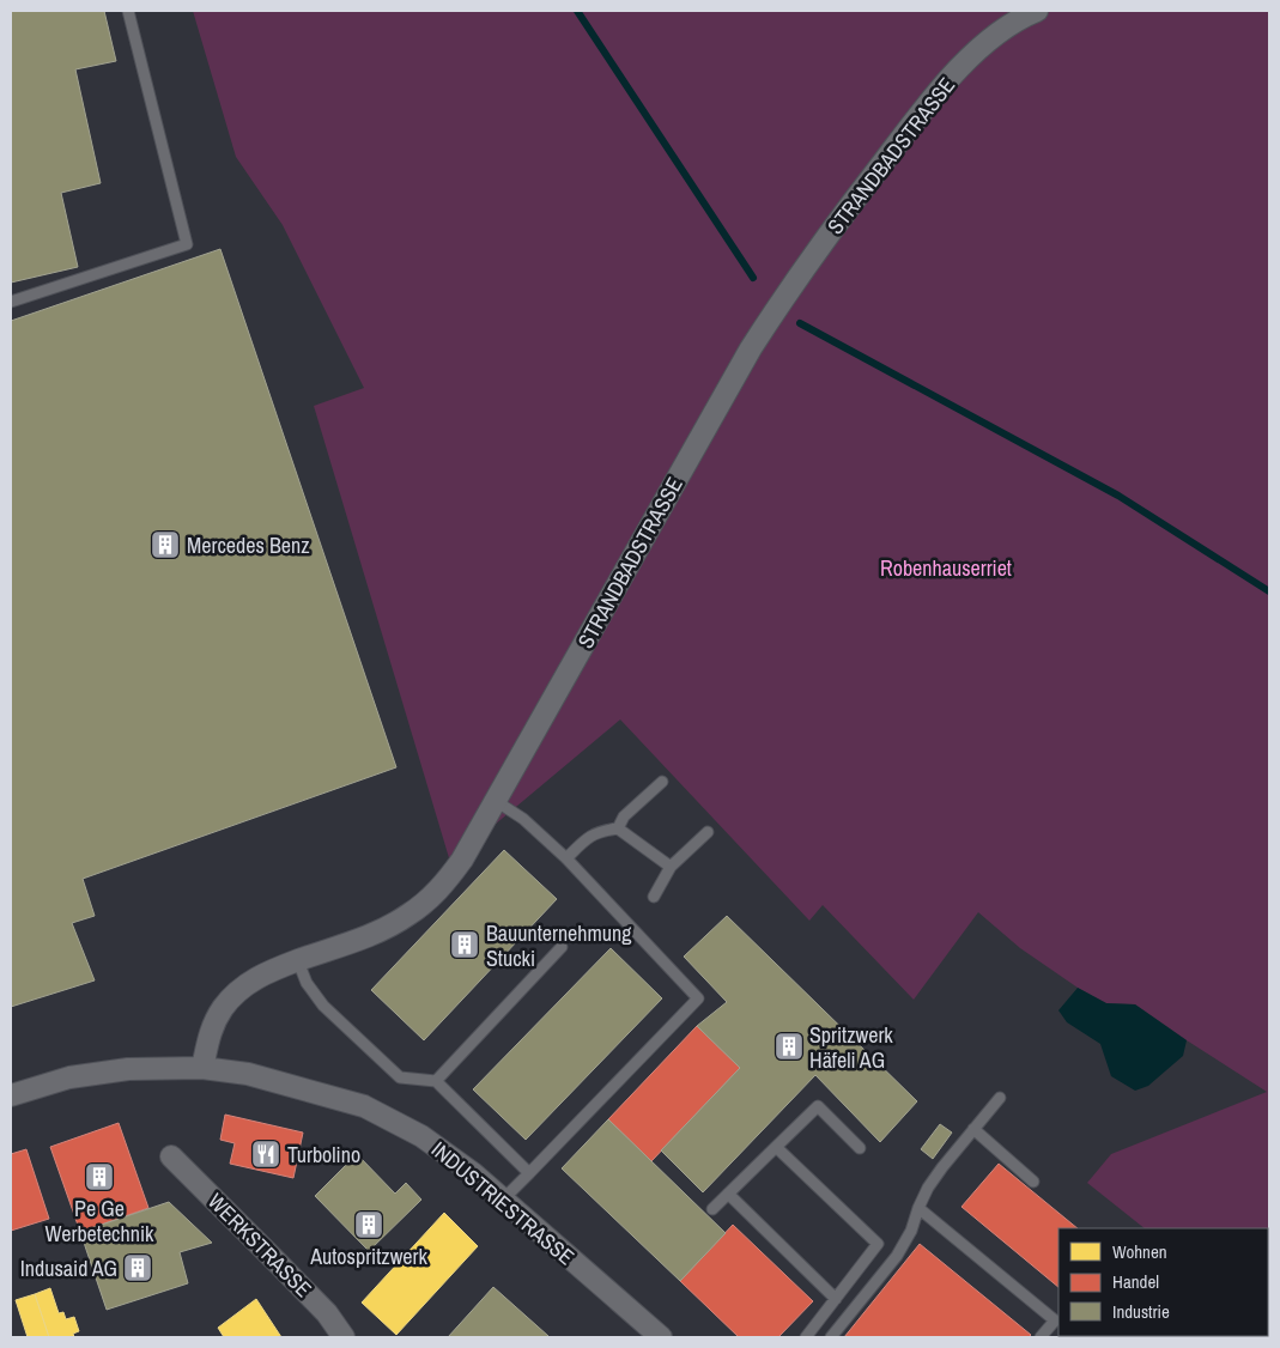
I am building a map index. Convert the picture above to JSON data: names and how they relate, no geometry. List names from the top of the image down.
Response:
{
  "streets": {
    "street": ["STRANDBADSTRASSE", "INDUSTRIESTRASSE", "WERKSTRASSE"]
  },
  "crossings": [
    ["STRANDBADSTRASSE", "INDUSTRIESTRASSE"]
  ],
  "parks": ["Robenhauserriet"],
  "places": {
    "building": [
      "Mercedes Benz",
      "Bauunternehmung Stucki",
      "Spritzwerk Häfeli AG",
      "Pe Ge Werbetechnik",
      "Autospritzwerk",
      "Indusaid AG"
    ],
    "restaurant": ["Turbolino"]
  },
  "legend": ["Wohnen", "Handel", "Industrie"]
}
